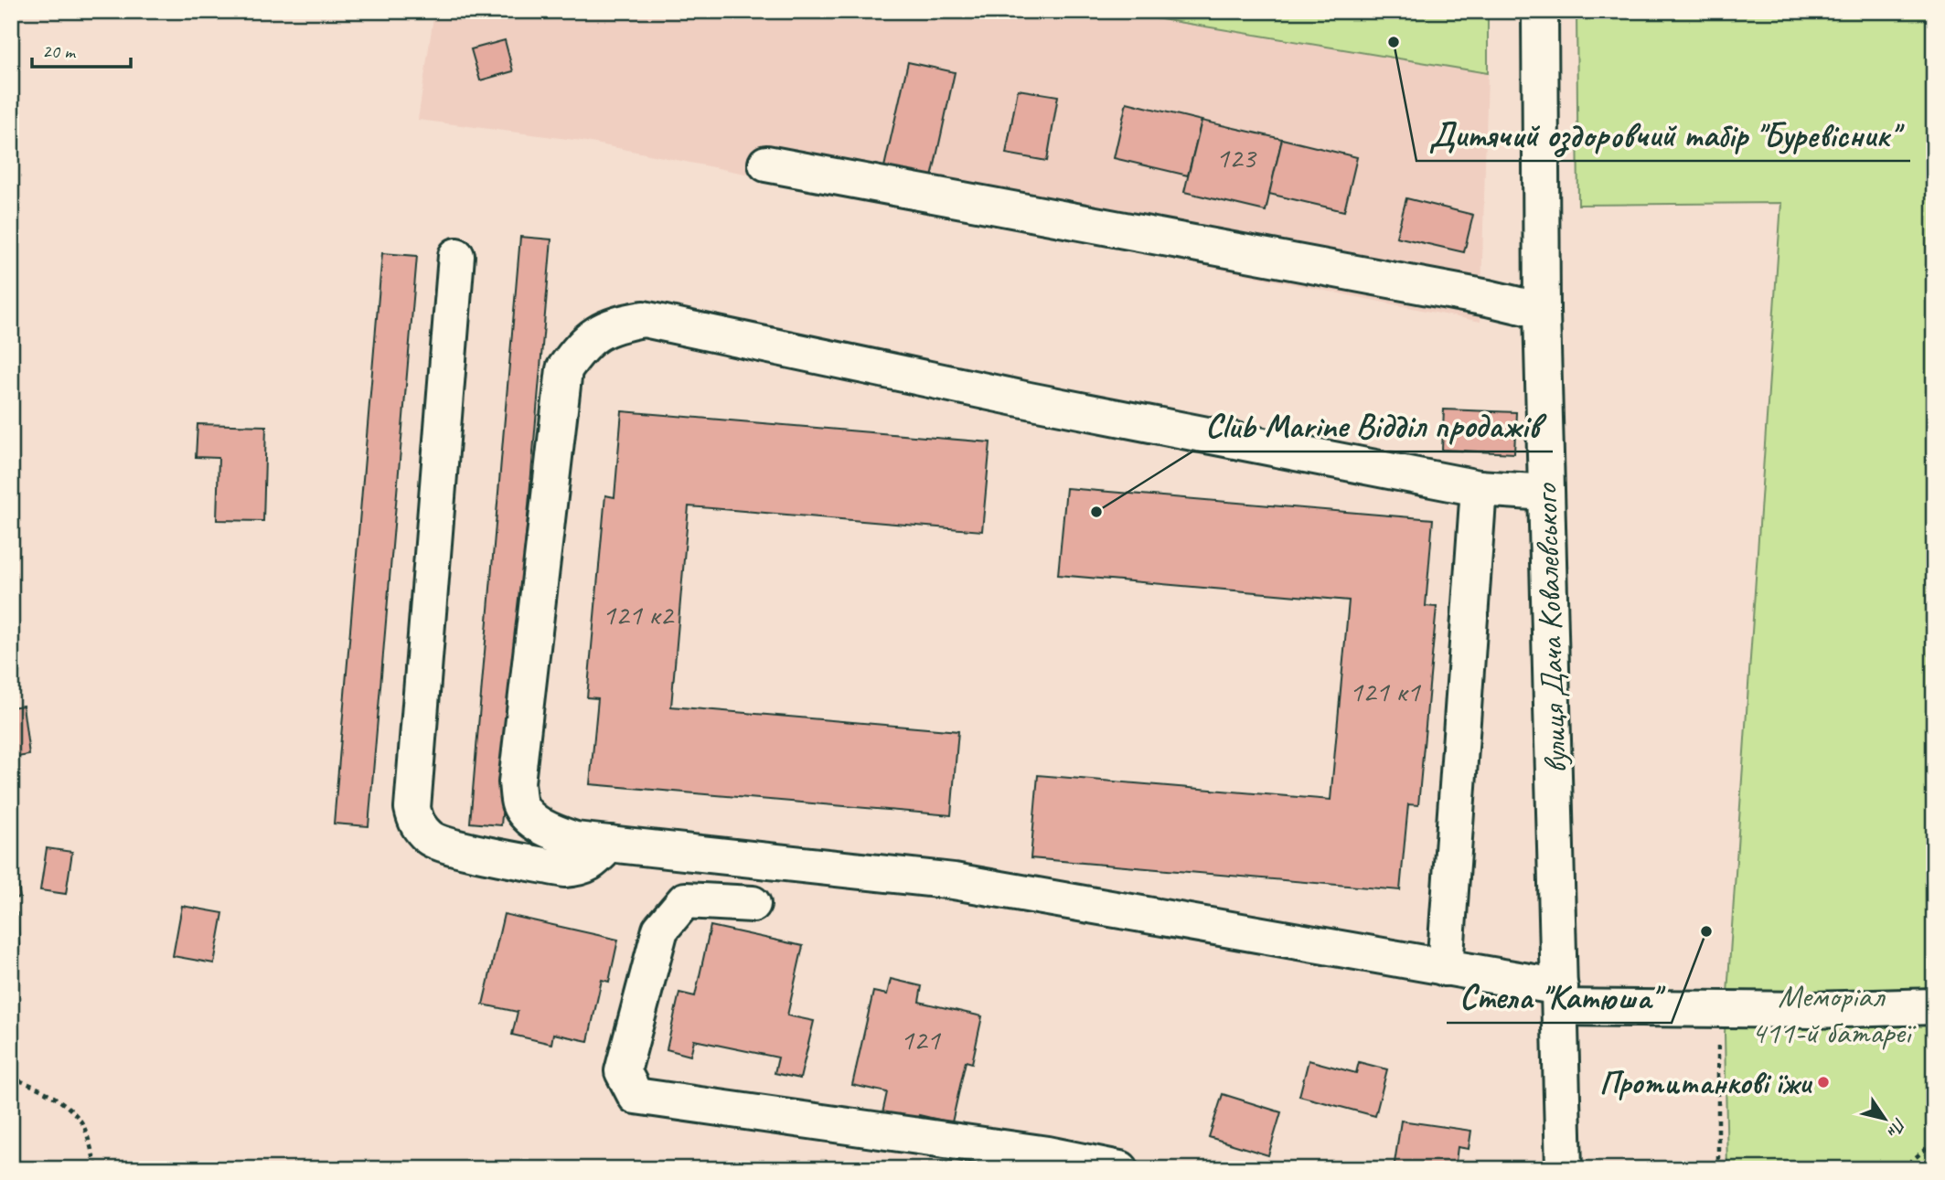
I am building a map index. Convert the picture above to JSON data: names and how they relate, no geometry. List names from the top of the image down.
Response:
{
  "streets": {
    "street": ["вулиця Дача Ковалевського"]
  },
  "parks": ["Меморіал 411-й батареї"],
  "places": [
    "Дитячий оздоровчий табір \"Буревісник\"",
    "Club Marine Відділ продажів",
    "Стела \"Катюша\"",
    "Протитанкові їжи"
  ],
  "house_numbers": [
    "123",
    "121 к2",
    "121 к1",
    "121"
  ],
  "scale_bar": "20 m",
  "north": "bottom right"
}
